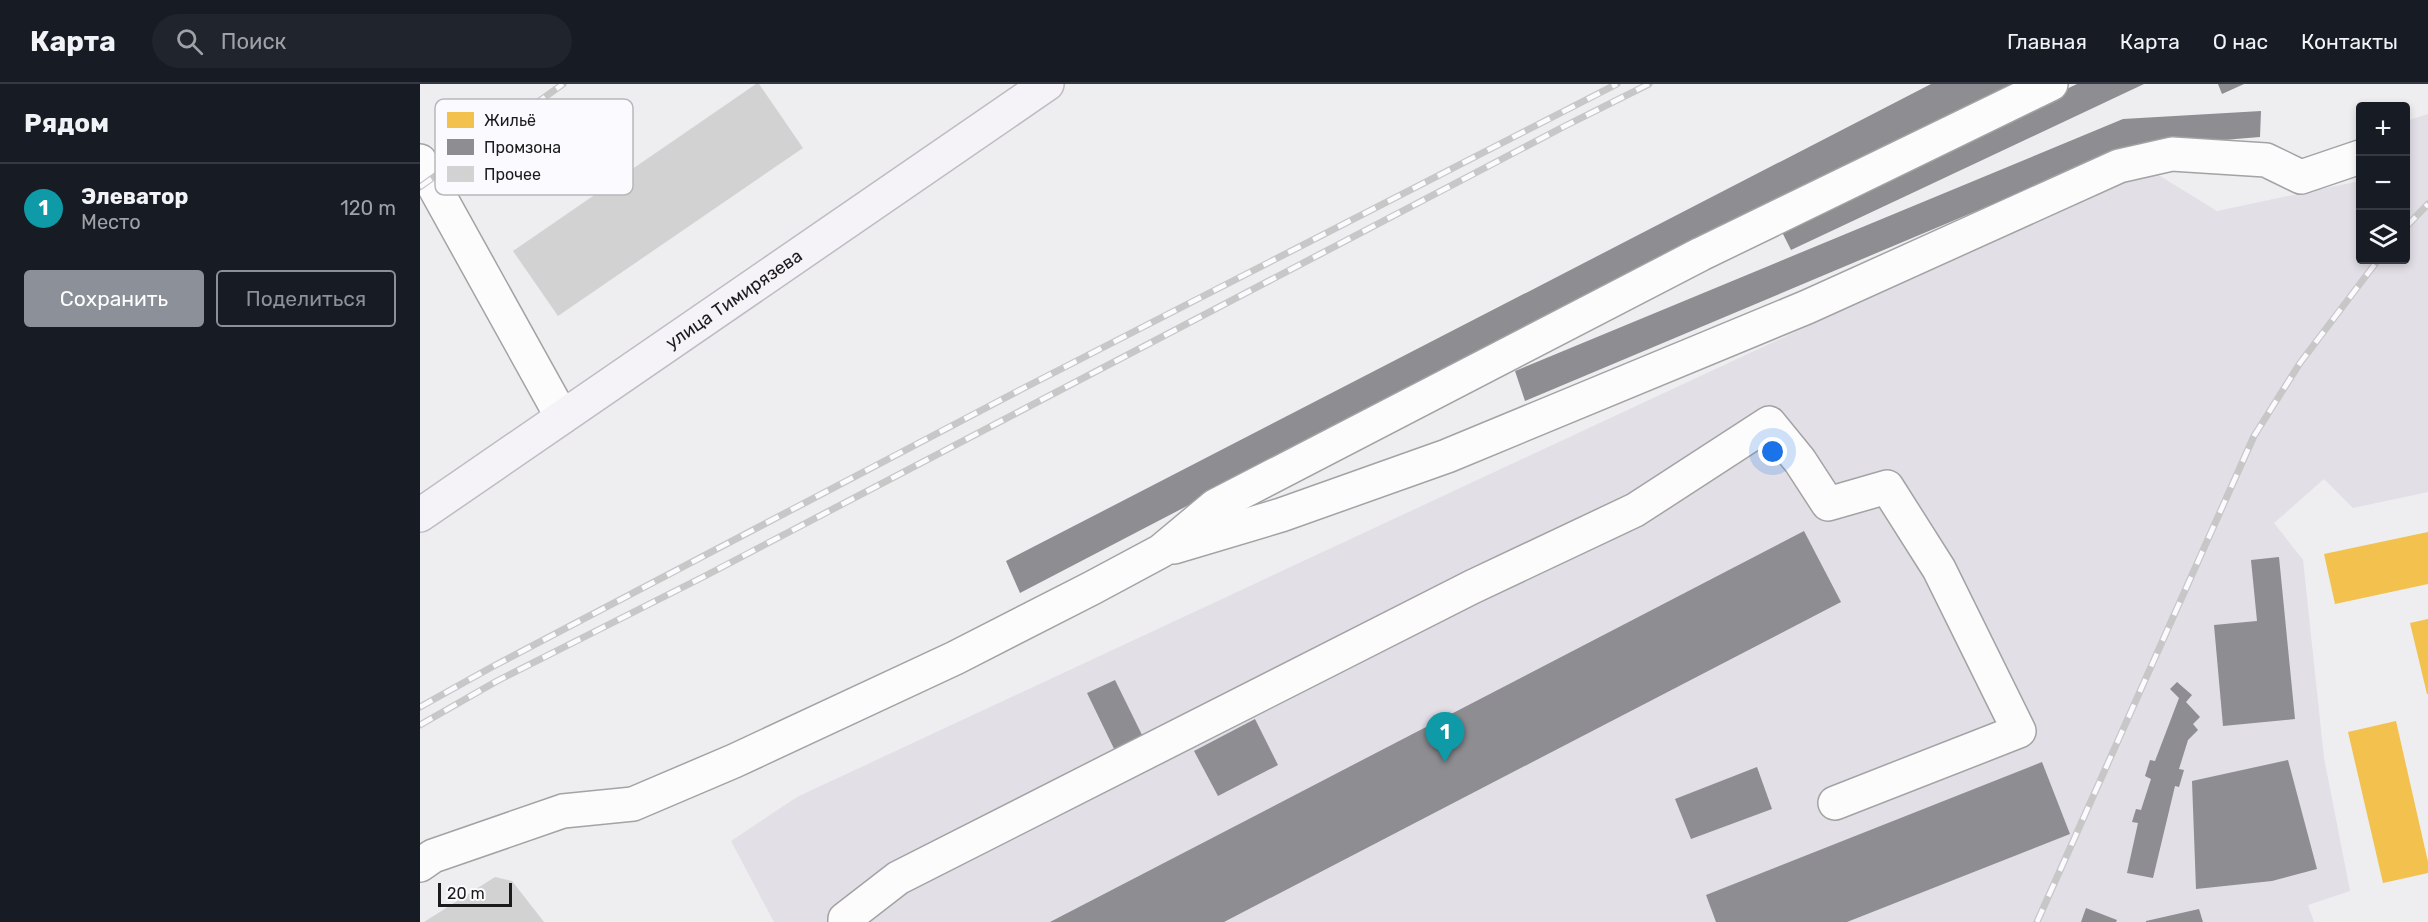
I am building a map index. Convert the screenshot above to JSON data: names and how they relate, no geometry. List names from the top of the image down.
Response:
{
  "streets": {
    "main road": ["улица Тимирязева"]
  },
  "legend": ["Жильё", "Промзона", "Прочее"],
  "scale_bar": "20 m",
  "page": {
    "header": "Карта",
    "search": "Поиск",
    "nav": [
      "Главная",
      "Карта",
      "О нас",
      "Контакты"
    ],
    "heading": "Рядом",
    "map_buttons": ["+", "−"],
    "list": [
      {
        "mark": "1",
        "name": "Элеватор",
        "note": "Место",
        "value": "120 m"
      }
    ],
    "buttons": ["Сохранить", "Поделиться"],
    "pins": "1",
    "scale": "20 m"
  }
}
